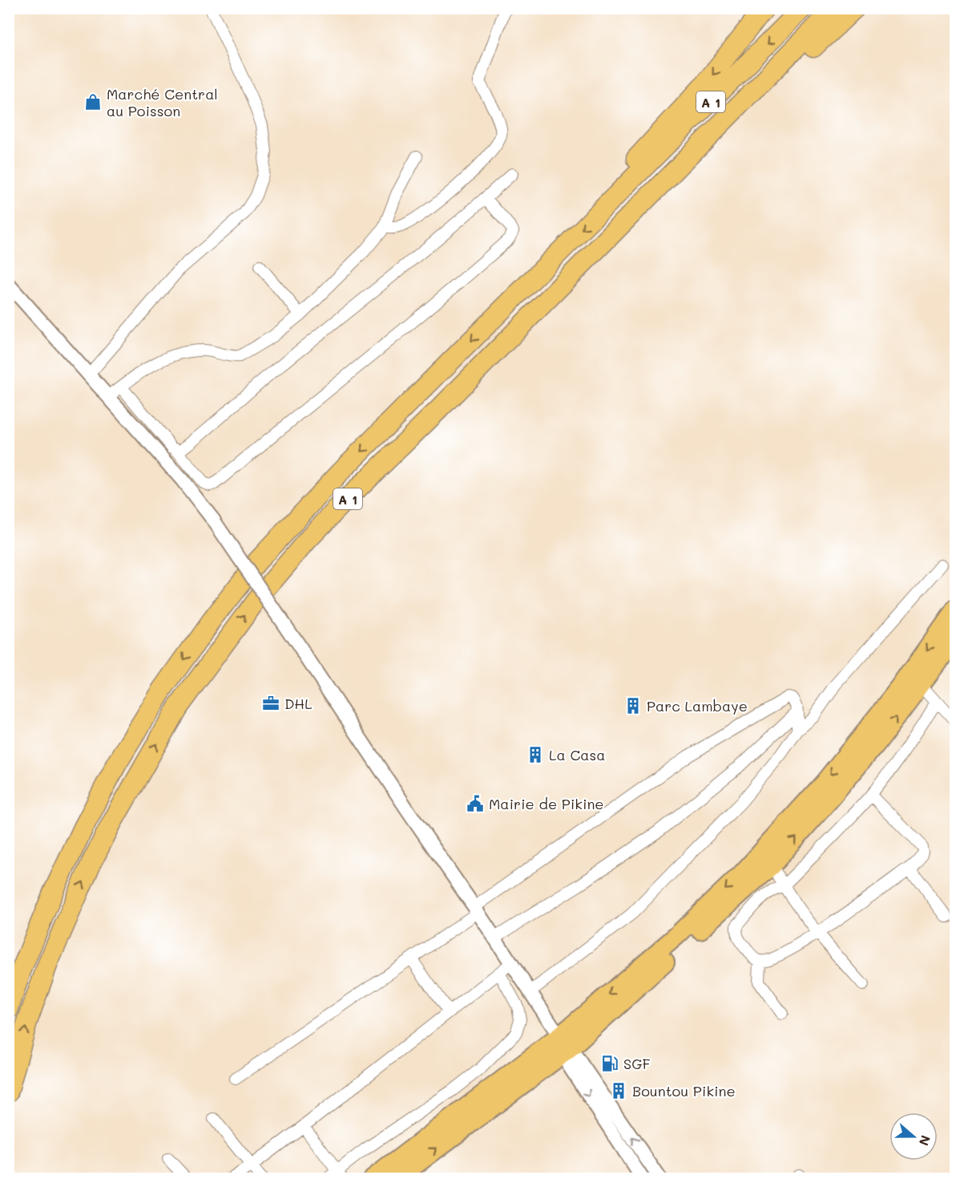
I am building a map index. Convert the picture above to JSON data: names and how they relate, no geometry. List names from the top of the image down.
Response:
{
  "streets": {
    "highway": ["A 1"]
  },
  "places": {
    "shop": ["Marché Central au Poisson"],
    "office": ["DHL"],
    "building": ["Parc Lambaye", "La Casa", "Bountou Pikine"],
    "public building": ["Mairie de Pikine"],
    "fuel station": ["SGF"]
  },
  "north": "right"
}
